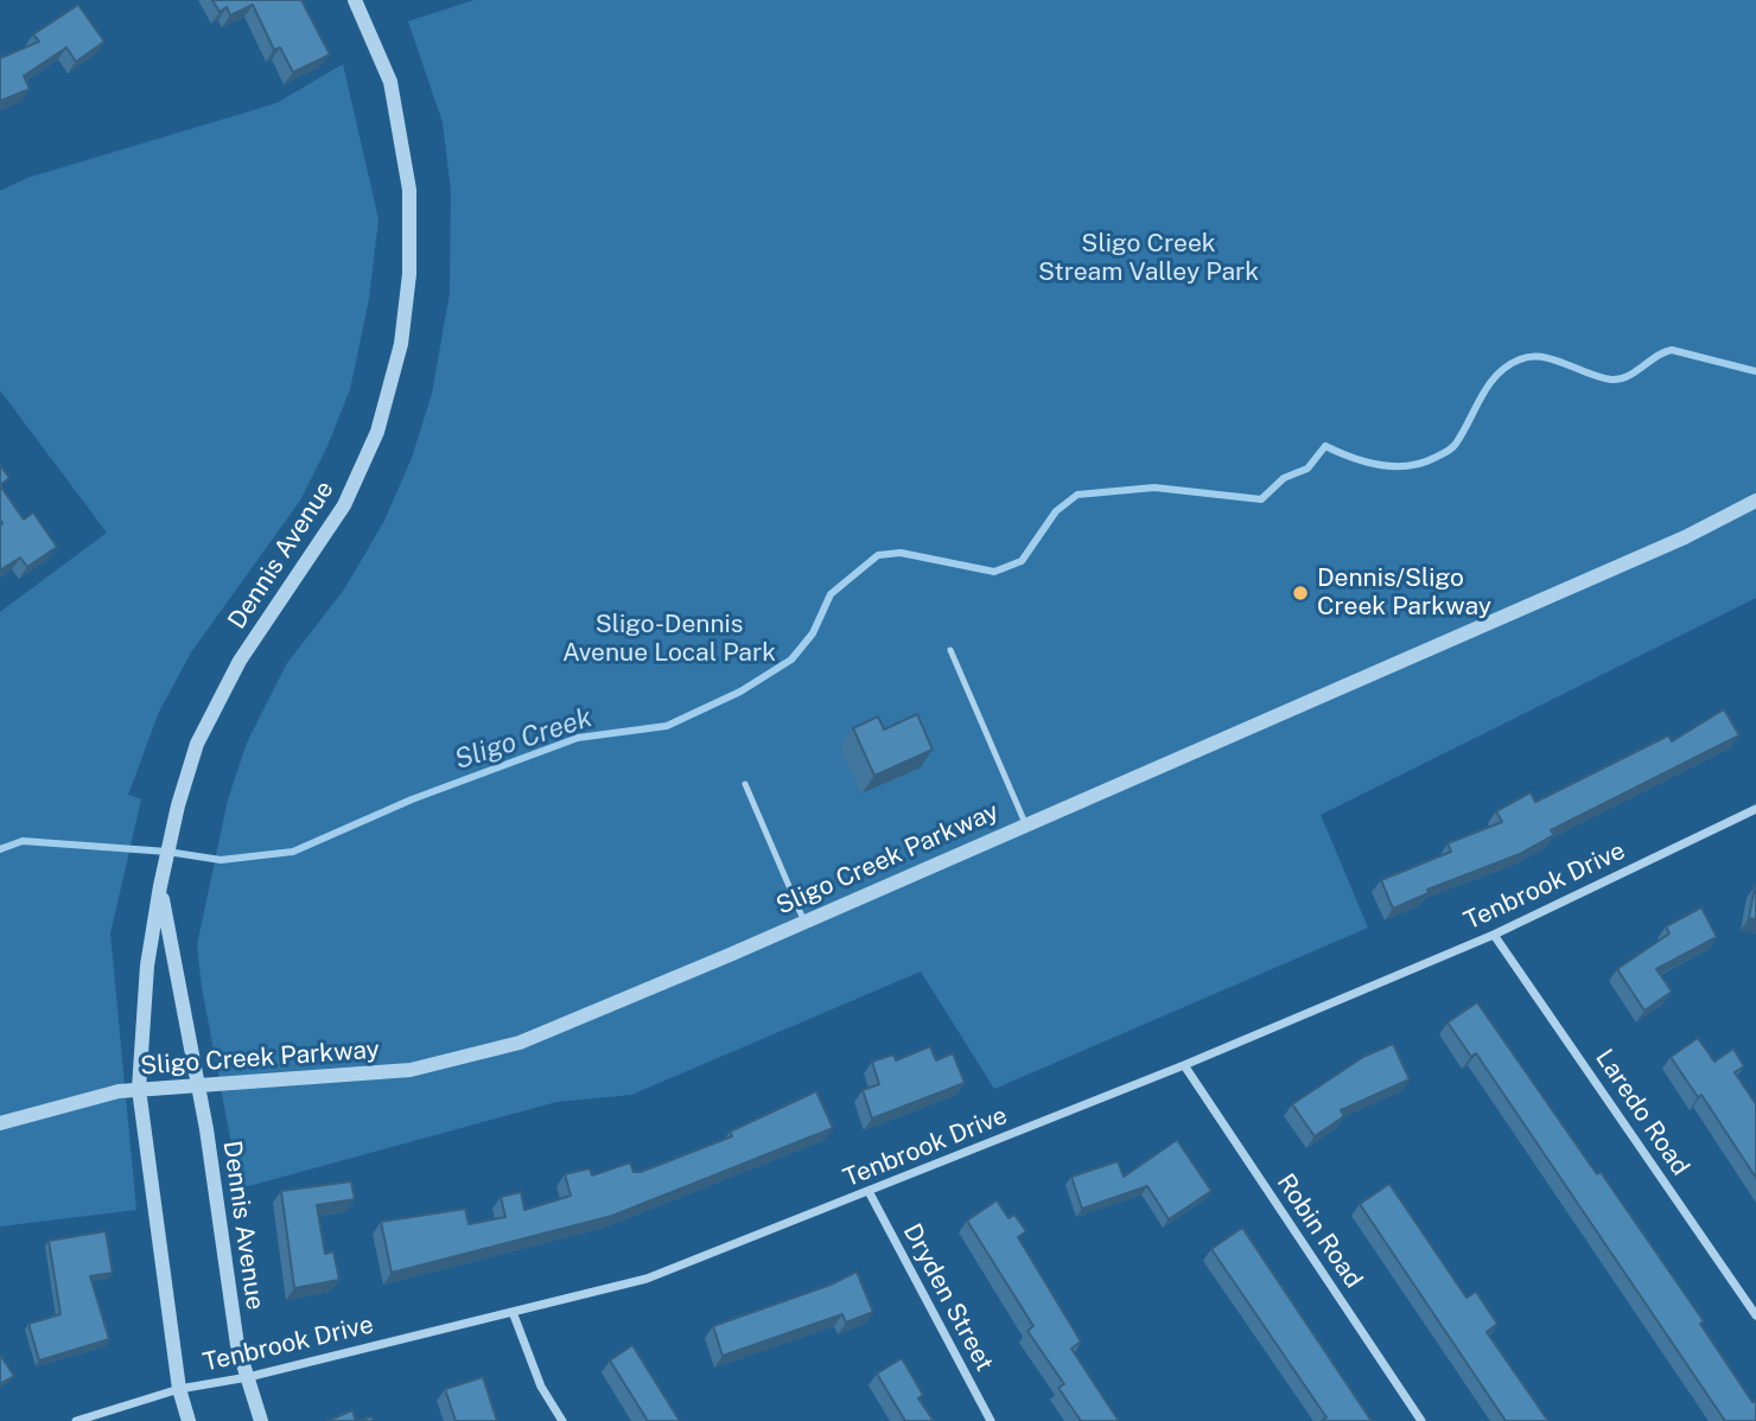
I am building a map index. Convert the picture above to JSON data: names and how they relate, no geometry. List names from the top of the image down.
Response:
{
  "streets": {
    "street": [
      "Dennis Avenue",
      "Sligo Creek Parkway",
      "Tenbrook Drive",
      "Laredo Road",
      "Robin Road",
      "Dryden Street"
    ]
  },
  "crossings": [
    ["Dennis Avenue", "Sligo Creek Parkway"],
    ["Dennis Avenue", "Tenbrook Drive"],
    ["Tenbrook Drive", "Laredo Road"],
    ["Tenbrook Drive", "Robin Road"],
    ["Tenbrook Drive", "Dryden Street"]
  ],
  "water": ["Sligo Creek"],
  "parks": ["Sligo Creek Stream Valley Park", "Sligo-Dennis Avenue Local Park"],
  "places": ["Dennis/Sligo Creek Parkway"]
}
